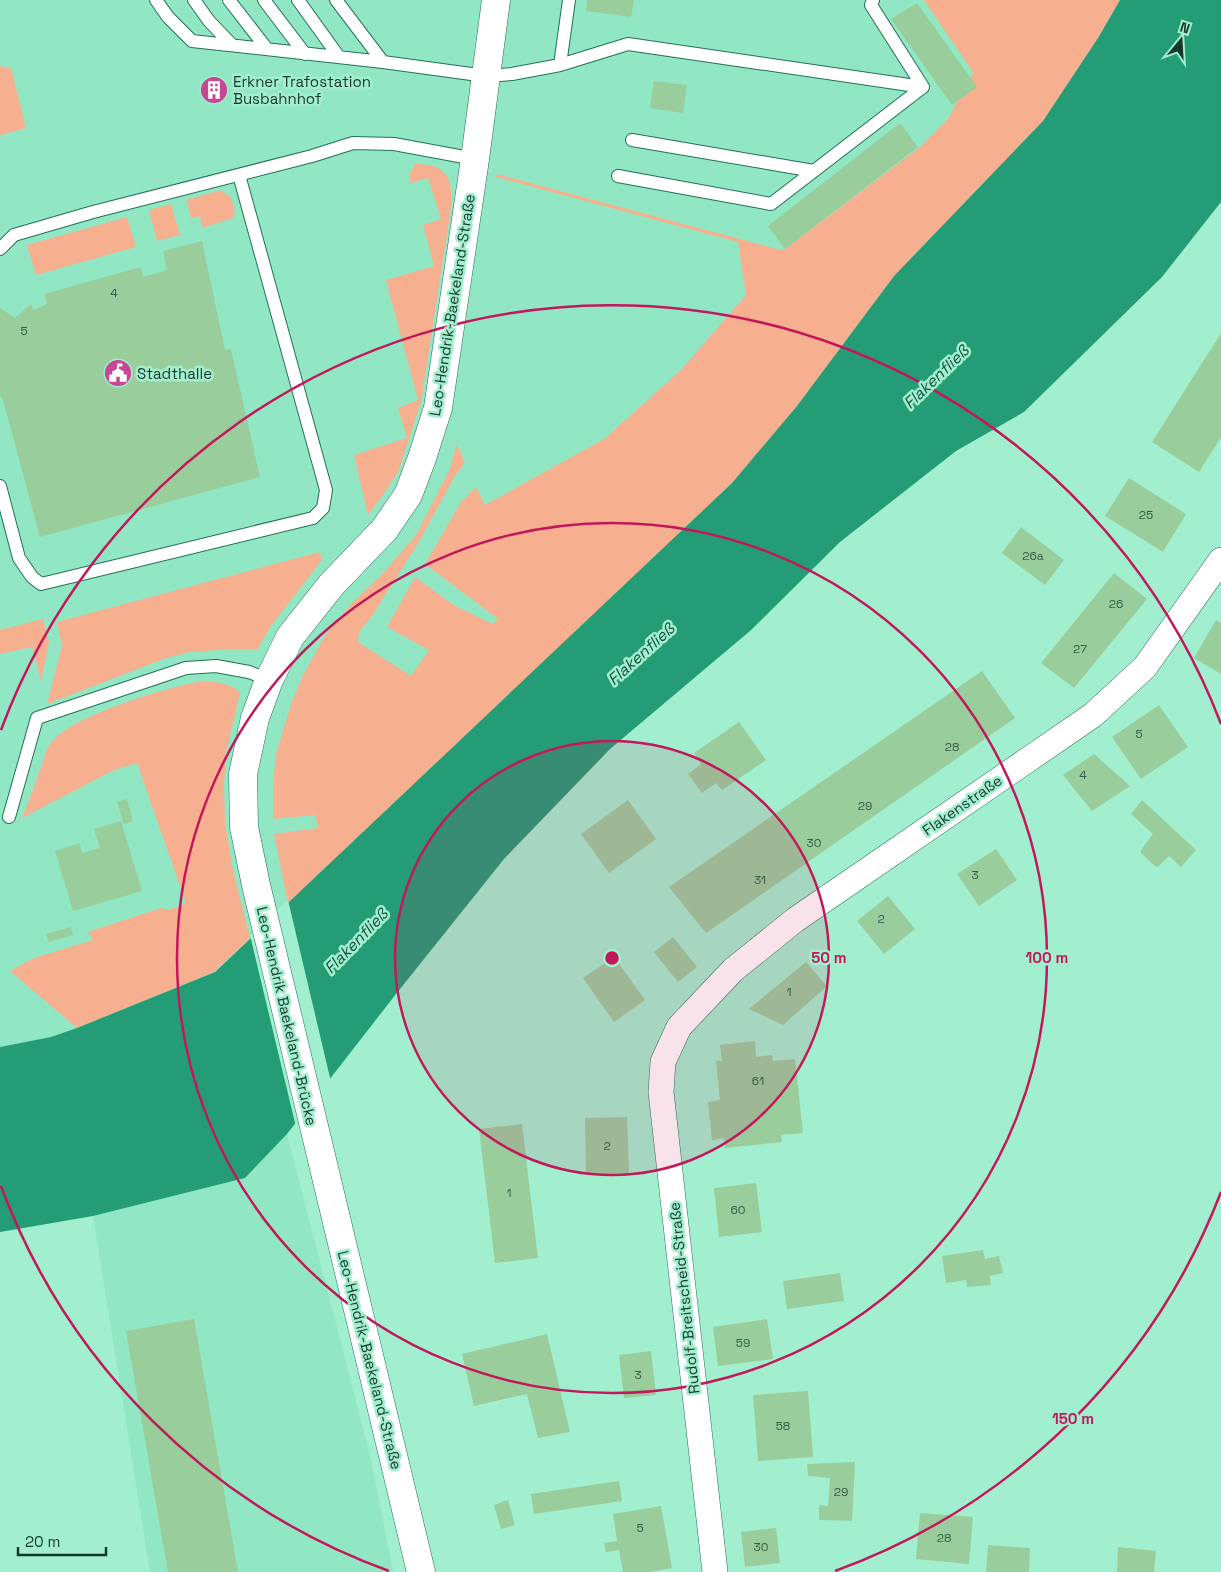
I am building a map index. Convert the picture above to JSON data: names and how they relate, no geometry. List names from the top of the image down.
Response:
{
  "streets": {
    "street": [
      "Leo-Hendrik-Baekeland-Straße",
      "Flakenstraße",
      "Leo-Hendrik Baekeland-Brücke",
      "Rudolf-Breitscheid-Straße"
    ]
  },
  "crossings": [
    ["Leo-Hendrik-Baekeland-Straße", "Leo-Hendrik Baekeland-Brücke"],
    ["Flakenstraße", "Rudolf-Breitscheid-Straße"]
  ],
  "water": ["Flakenfließ"],
  "places": {
    "building": ["Erkner Trafostation Busbahnhof"],
    "public building": ["Stadthalle"]
  },
  "house_numbers": [
    "4",
    "5",
    "25",
    "26a",
    "26",
    "27",
    "5",
    "28",
    "4",
    "29",
    "30",
    "3",
    "31",
    "2",
    "1",
    "61",
    "2",
    "1",
    "60",
    "59",
    "3",
    "58",
    "29",
    "5",
    "28",
    "30"
  ],
  "scale_bar": "20 m",
  "north": "top",
  "rings": ["50 m", "100 m", "150 m"]
}
